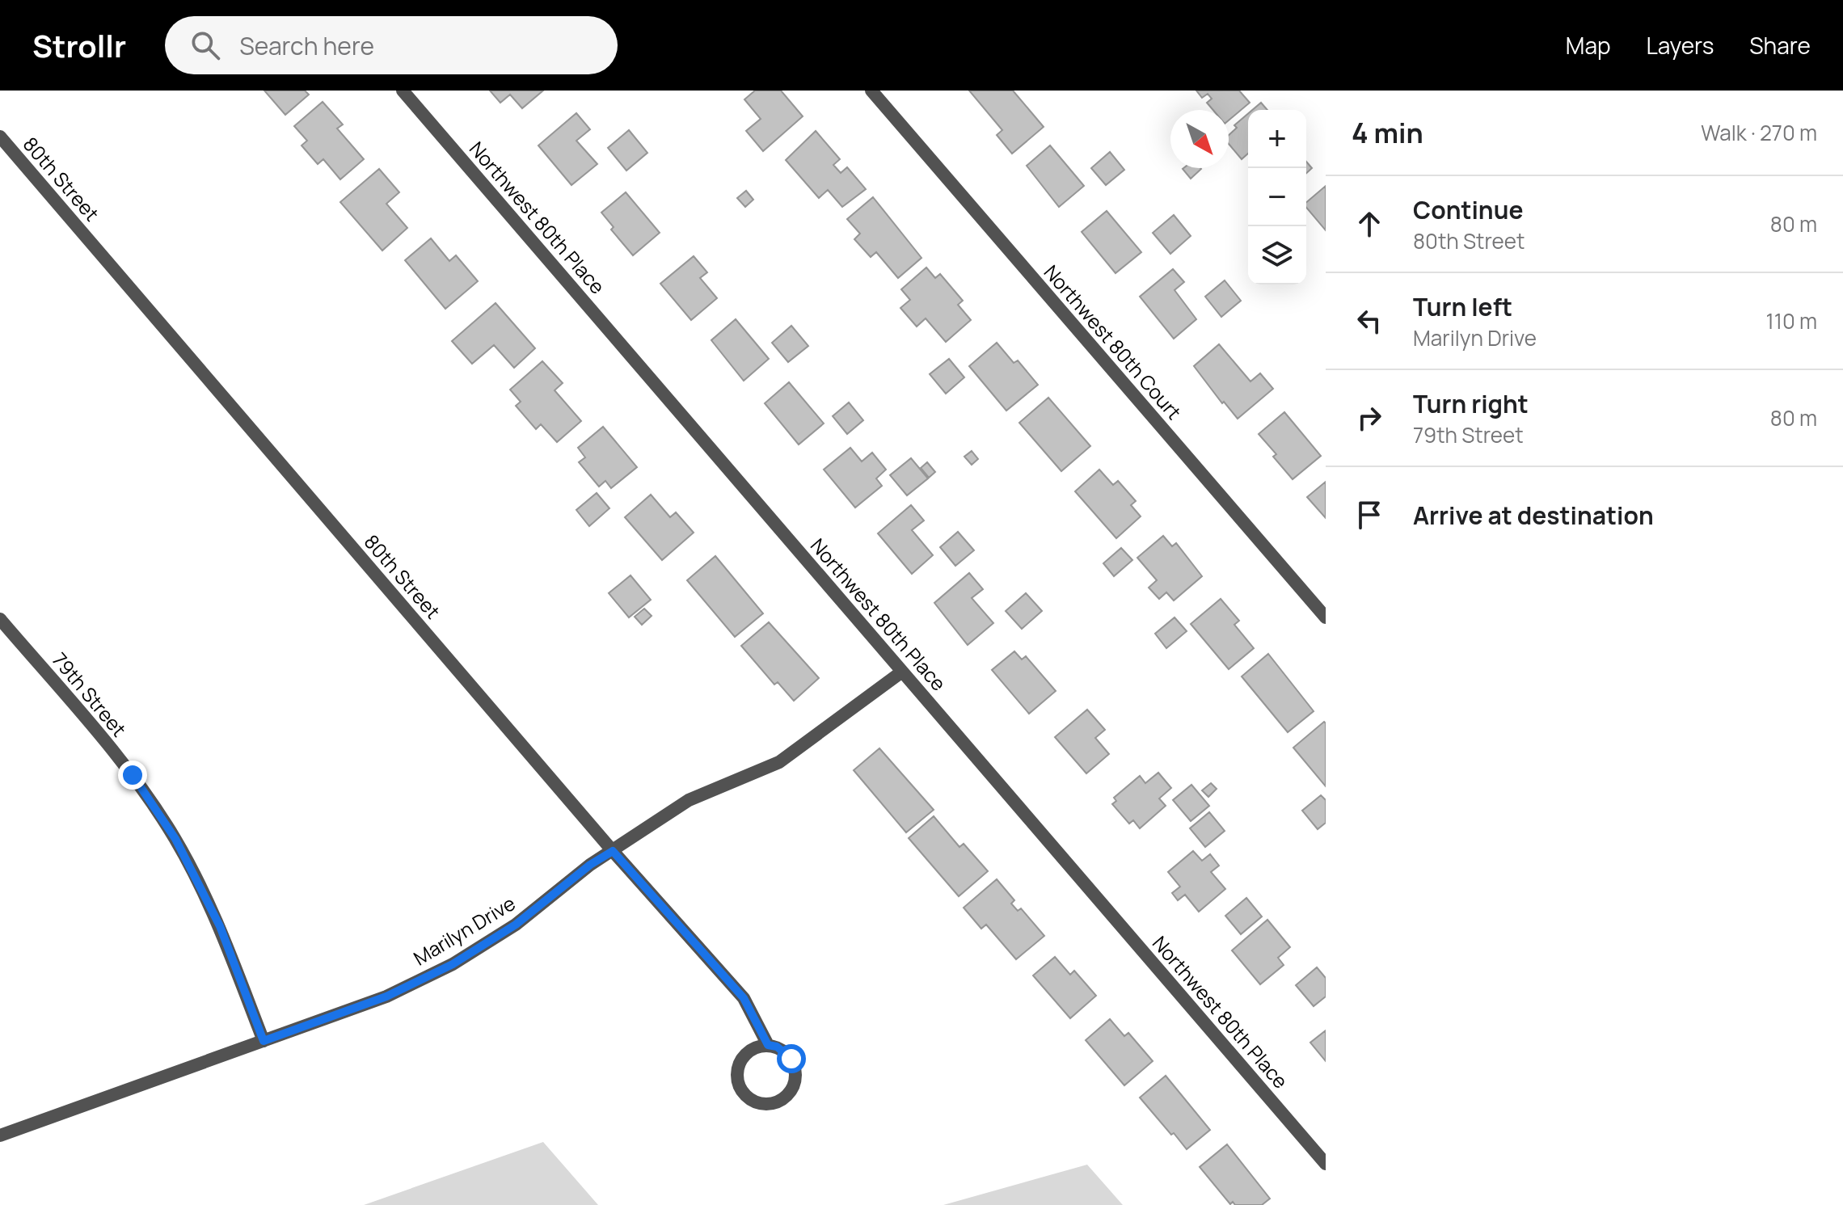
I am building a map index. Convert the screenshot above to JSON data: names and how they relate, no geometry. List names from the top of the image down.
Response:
{
  "streets": {
    "street": [
      "80th Street",
      "Northwest 80th Place",
      "Northwest 80th Court",
      "79th Street",
      "Marilyn Drive"
    ]
  },
  "crossings": [
    ["80th Street", "Marilyn Drive"],
    ["Northwest 80th Place", "Marilyn Drive"],
    ["79th Street", "Marilyn Drive"]
  ],
  "north": "bottom right",
  "page": {
    "header": "Strollr",
    "search": "Search here",
    "nav": ["Map", "Layers", "Share"],
    "heading": ["4 min", "Walk · 270 m"],
    "map_buttons": ["+", "−"],
    "list": [
      ["Continue", "80th Street", "80 m"],
      ["Turn left", "Marilyn Drive", "110 m"],
      ["Turn right", "79th Street", "80 m"],
      "Arrive at destination"
    ]
  }
}
